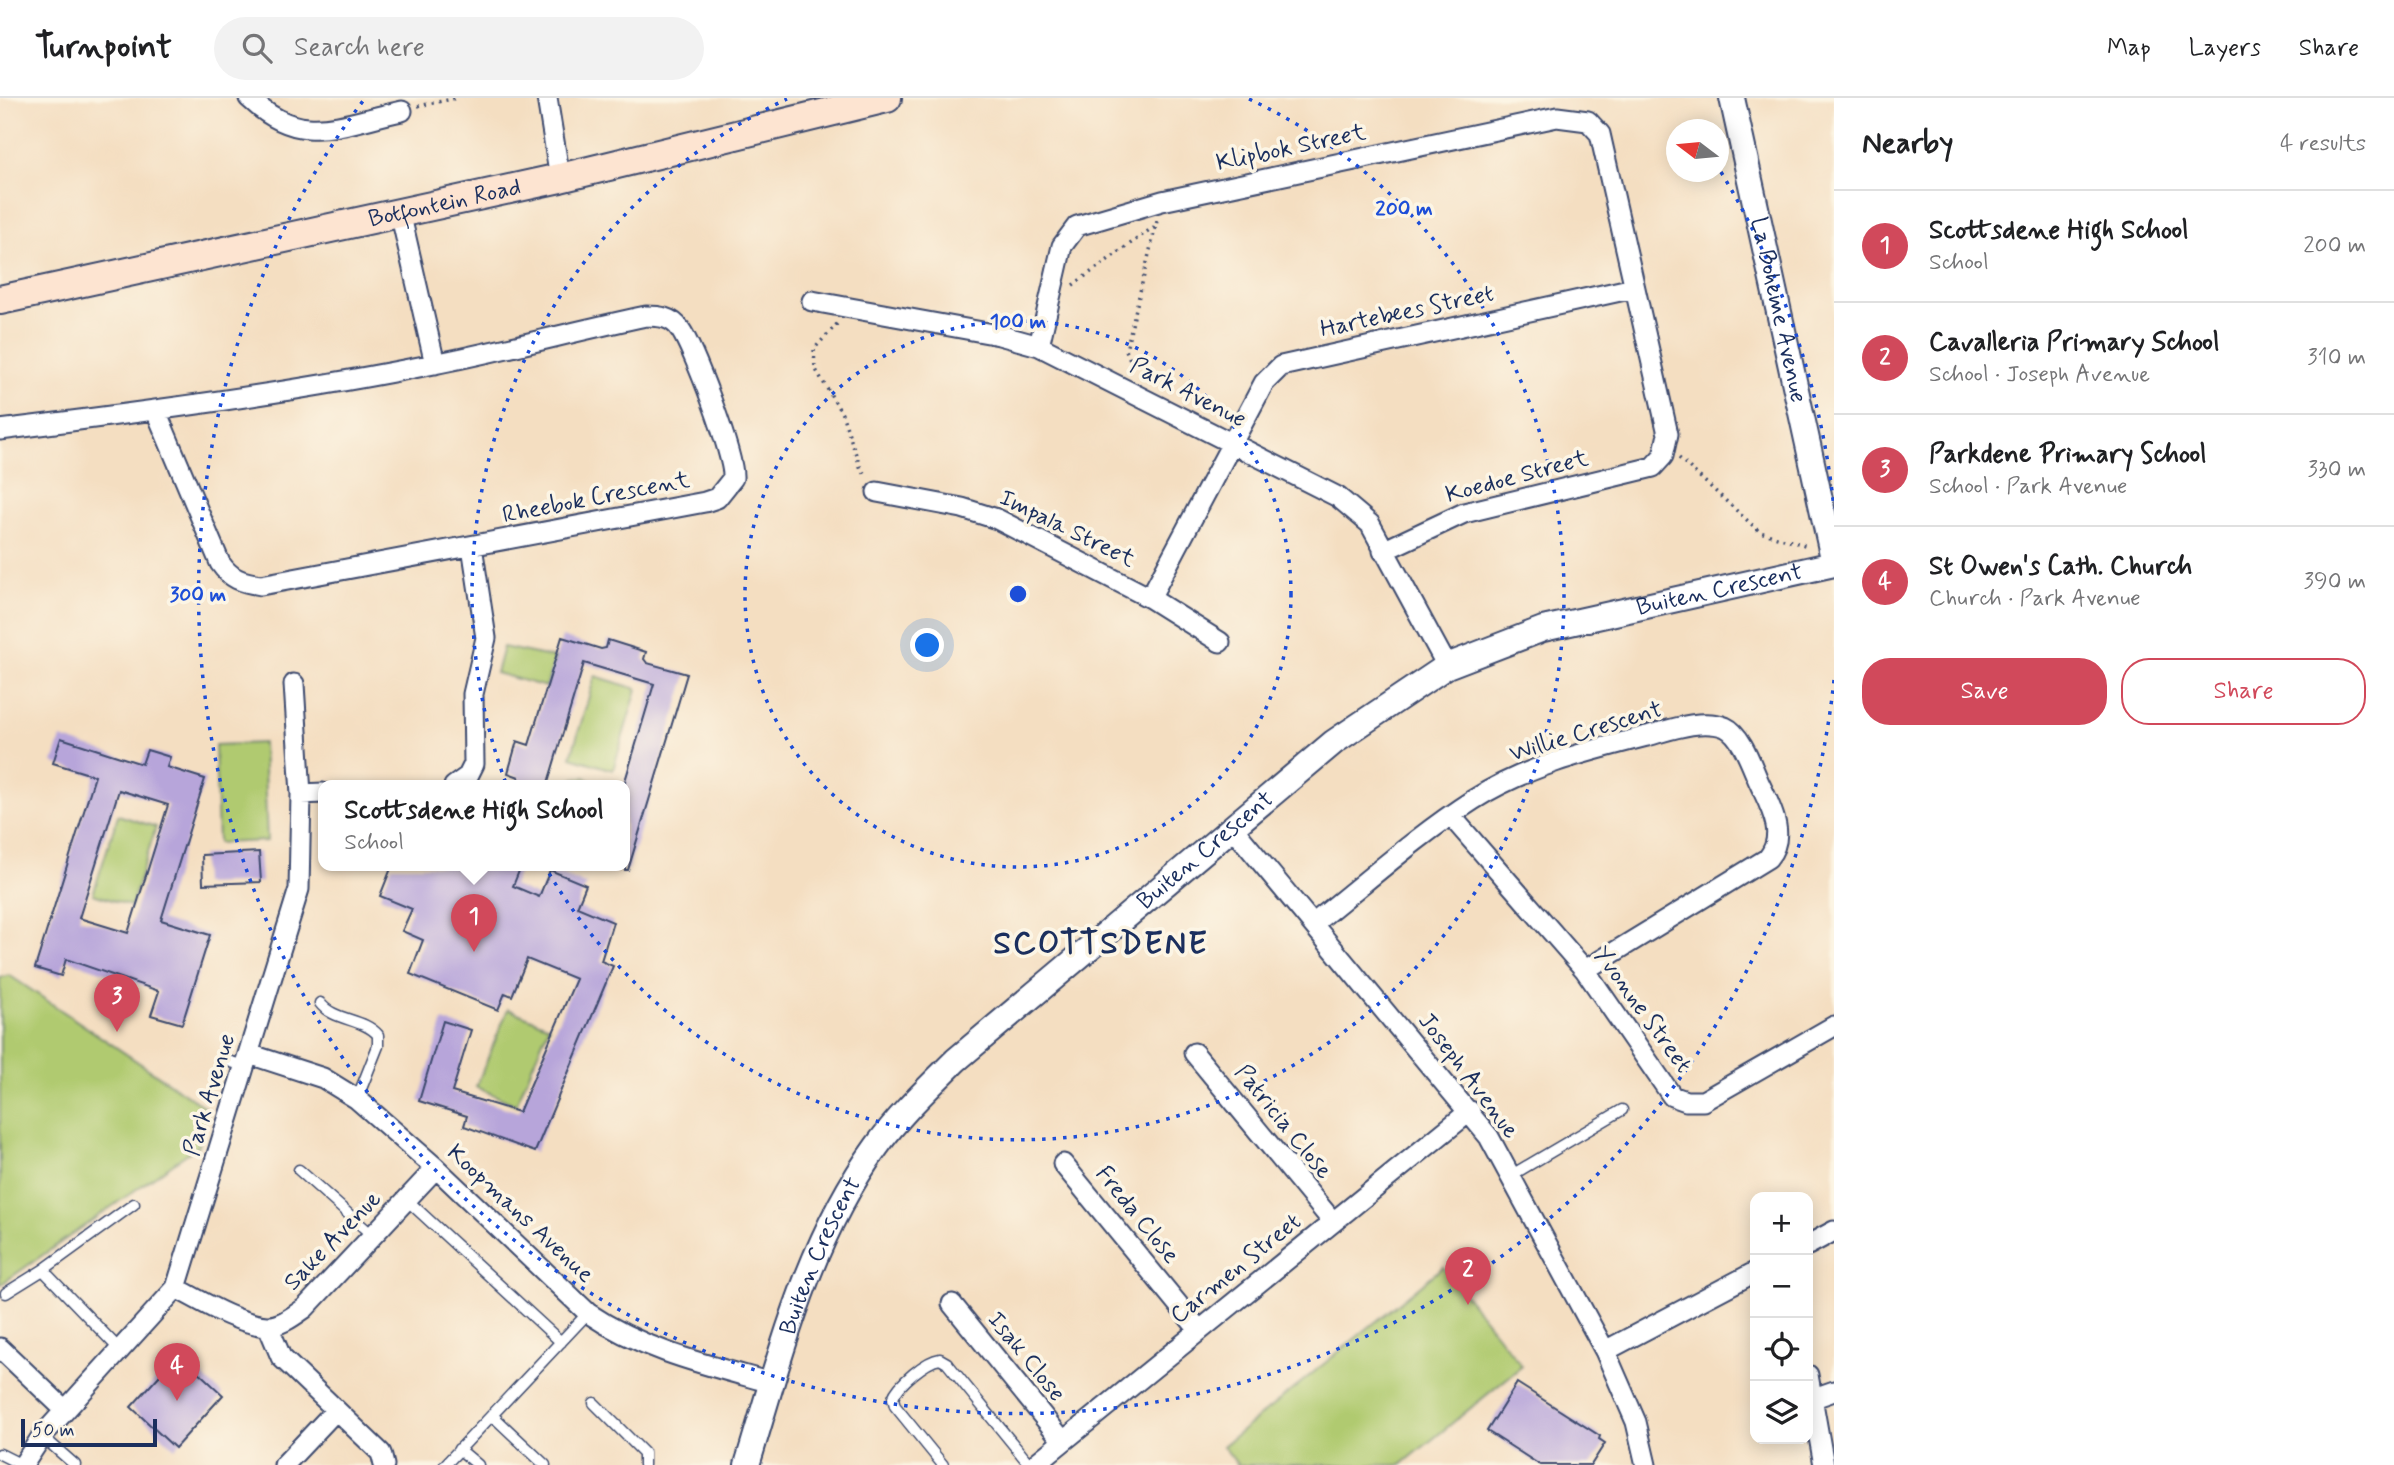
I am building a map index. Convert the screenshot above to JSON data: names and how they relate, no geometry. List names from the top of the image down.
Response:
{
  "streets": {
    "main road": ["Botfontein Road"],
    "street": [
      "Klipbok Street",
      "La Boheme Avenue",
      "Hartebees Street",
      "Park Avenue",
      "Koedoe Street",
      "Rheebok Crescent",
      "Impala Street",
      "Buiten Crescent",
      "Willie Crescent",
      "Yvonne Street",
      "Joseph Avenue",
      "Patricia Close",
      "Koopmans Avenue",
      "Freda Close",
      "Sake Avenue",
      "Carmen Street",
      "Isak Close"
    ]
  },
  "crossings": [
    ["Klipbok Street", "Hartebees Street"],
    ["Klipbok Street", "Park Avenue"],
    ["Klipbok Street", "Koedoe Street"],
    ["La Boheme Avenue", "Buiten Crescent"],
    ["Hartebees Street", "Park Avenue"],
    ["Hartebees Street", "Impala Street"],
    ["Park Avenue", "Koedoe Street"],
    ["Park Avenue", "Impala Street"],
    ["Park Avenue", "Buiten Crescent"],
    ["Park Avenue", "Koopmans Avenue"],
    ["Buiten Crescent", "Joseph Avenue"],
    ["Buiten Crescent", "Koopmans Avenue"],
    ["Willie Crescent", "Yvonne Street"],
    ["Willie Crescent", "Joseph Avenue"],
    ["Joseph Avenue", "Carmen Street"],
    ["Patricia Close", "Carmen Street"],
    ["Koopmans Avenue", "Sake Avenue"],
    ["Freda Close", "Carmen Street"],
    ["Carmen Street", "Isak Close"]
  ],
  "districts": ["SCOTTSDENE"],
  "scale_bar": "50 m",
  "north": "left",
  "page": {
    "header": "Turnpoint",
    "search": "Search here",
    "nav": ["Map", "Layers", "Share"],
    "heading": ["Nearby", "4 results"],
    "list": [
      {
        "mark": "1",
        "name": "Scottsdene High School",
        "note": "School",
        "value": "200 m"
      },
      {
        "mark": "2",
        "name": "Cavalleria Primary School",
        "note": "School · Joseph Avenue",
        "value": "310 m"
      },
      {
        "mark": "3",
        "name": "Parkdene Primary School",
        "note": "School · Park Avenue",
        "value": "330 m"
      },
      {
        "mark": "4",
        "name": "St Owen's Cath. Church",
        "note": "Church · Park Avenue",
        "value": "390 m"
      }
    ],
    "buttons": ["Save", "Share"],
    "popup": ["Scottsdene High School", "School"],
    "pins": [
      "1",
      "3",
      "2",
      "4"
    ],
    "map_buttons": ["+", "−"],
    "scale": "50 m"
  },
  "rings": ["200 m", "100 m", "300 m"]
}
